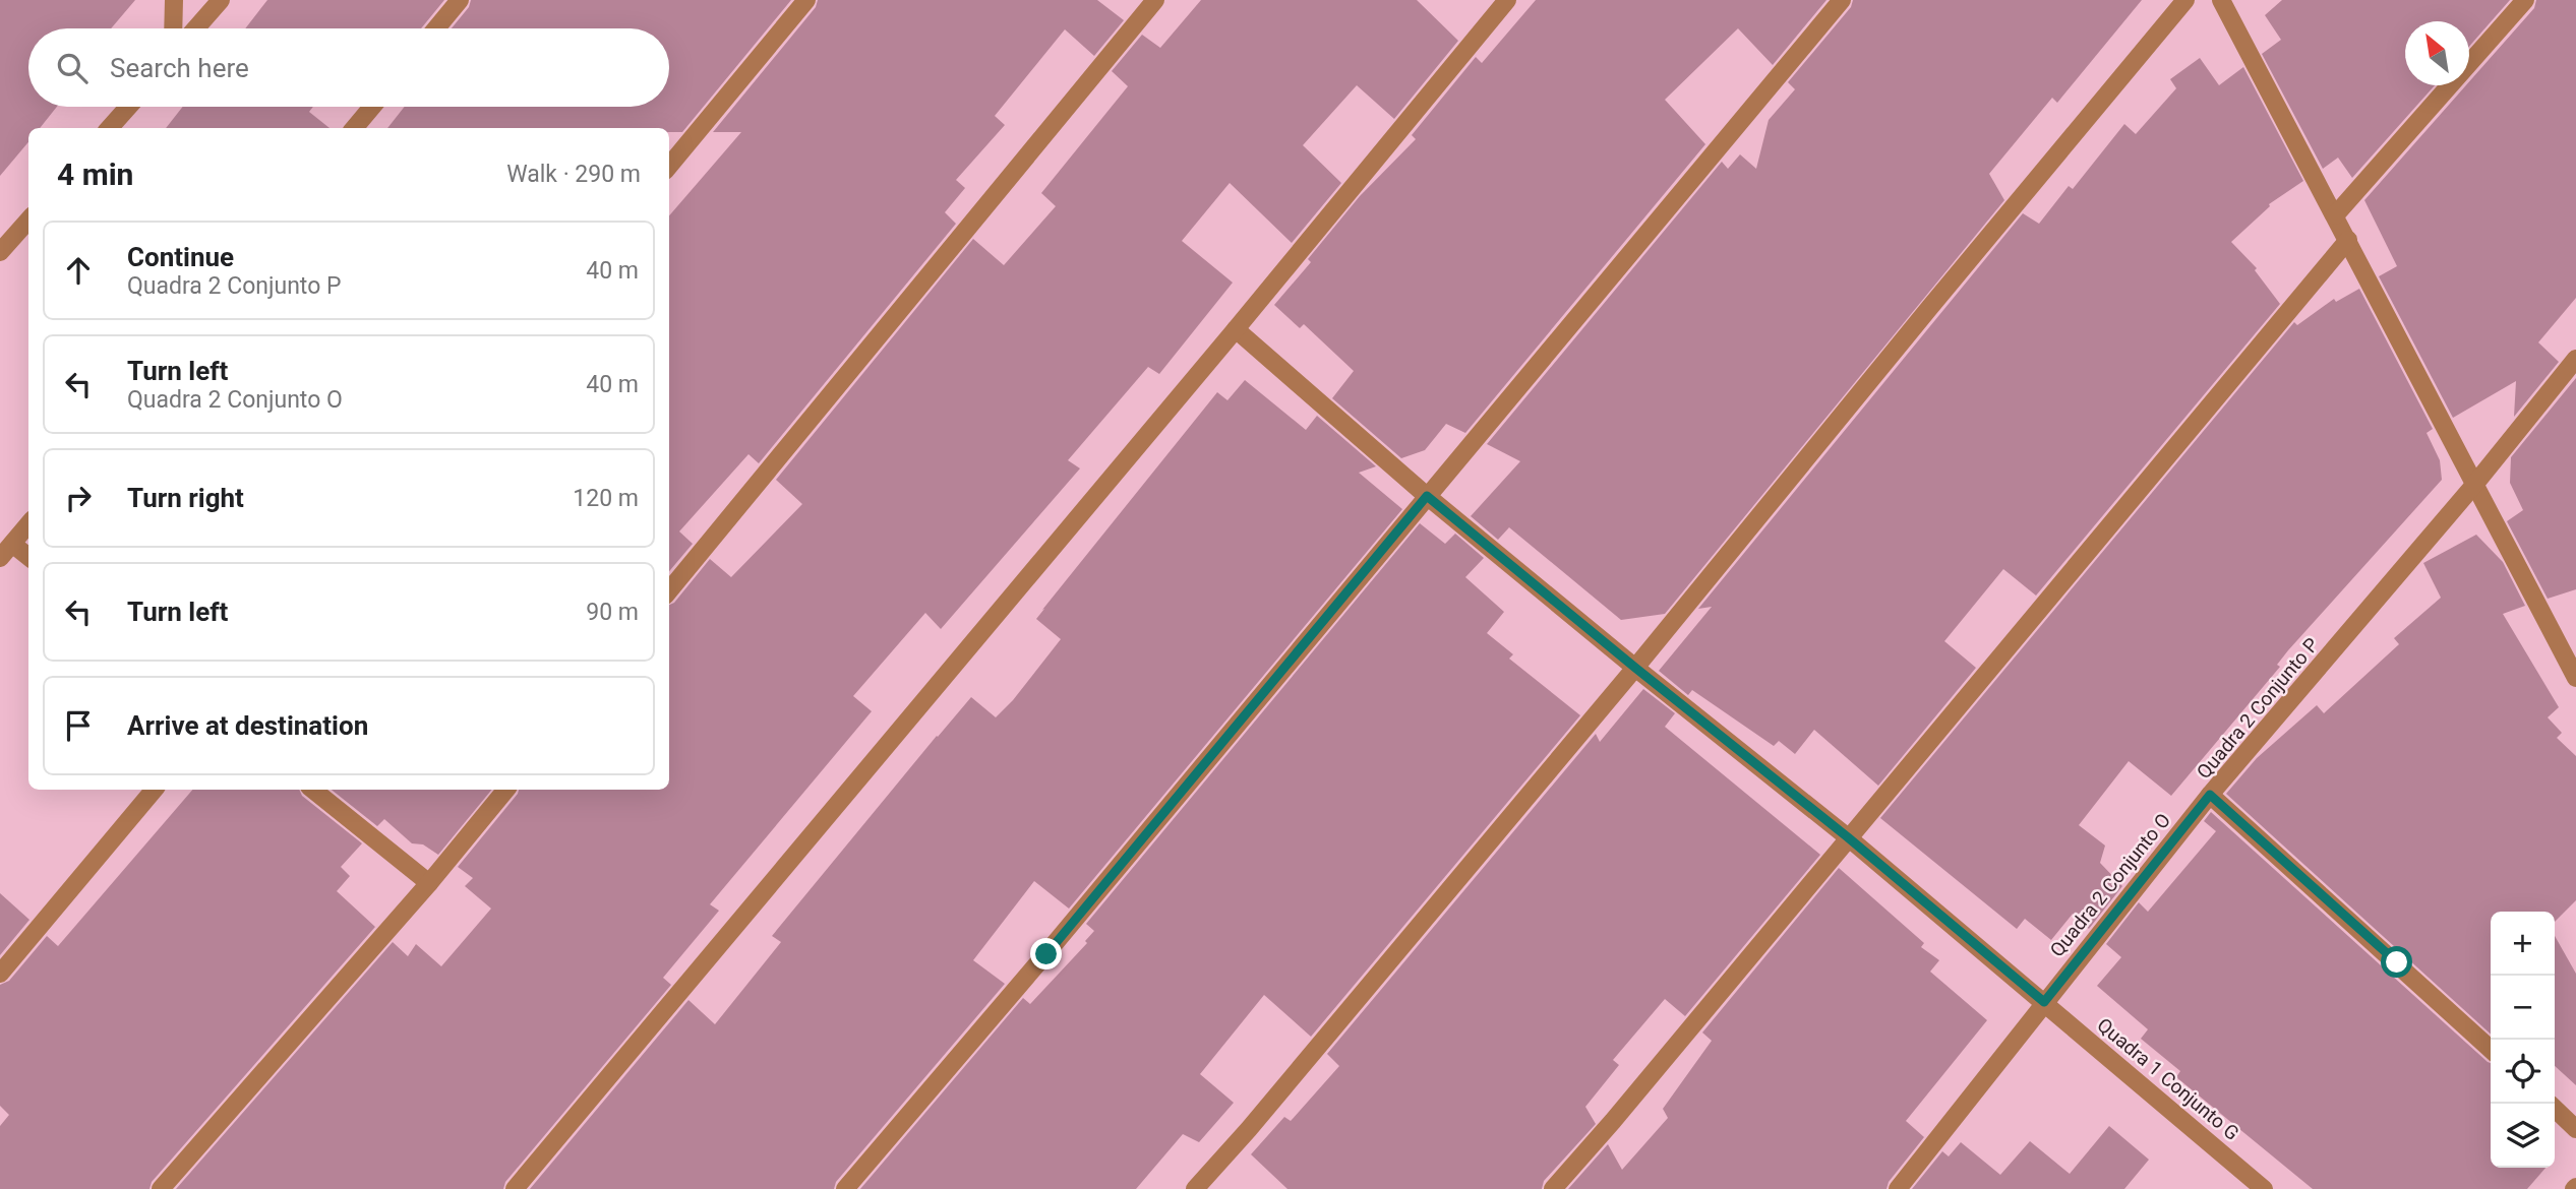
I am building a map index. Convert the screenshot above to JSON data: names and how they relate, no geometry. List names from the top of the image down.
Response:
{
  "streets": {
    "street": ["Quadra 2 Conjunto P", "Quadra 2 Conjunto O", "Quadra 1 Conjunto G"]
  },
  "crossings": [
    ["Quadra 2 Conjunto P", "Quadra 2 Conjunto O"],
    ["Quadra 2 Conjunto O", "Quadra 1 Conjunto G"]
  ],
  "north": "top left",
  "page": {
    "search": "Search here",
    "heading": ["4 min", "Walk · 290 m"],
    "list": [
      ["Continue", "Quadra 2 Conjunto P", "40 m"],
      ["Turn left", "Quadra 2 Conjunto O", "40 m"],
      ["Turn right", "120 m"],
      ["Turn left", "90 m"],
      "Arrive at destination"
    ],
    "map_buttons": ["+", "−"]
  }
}
